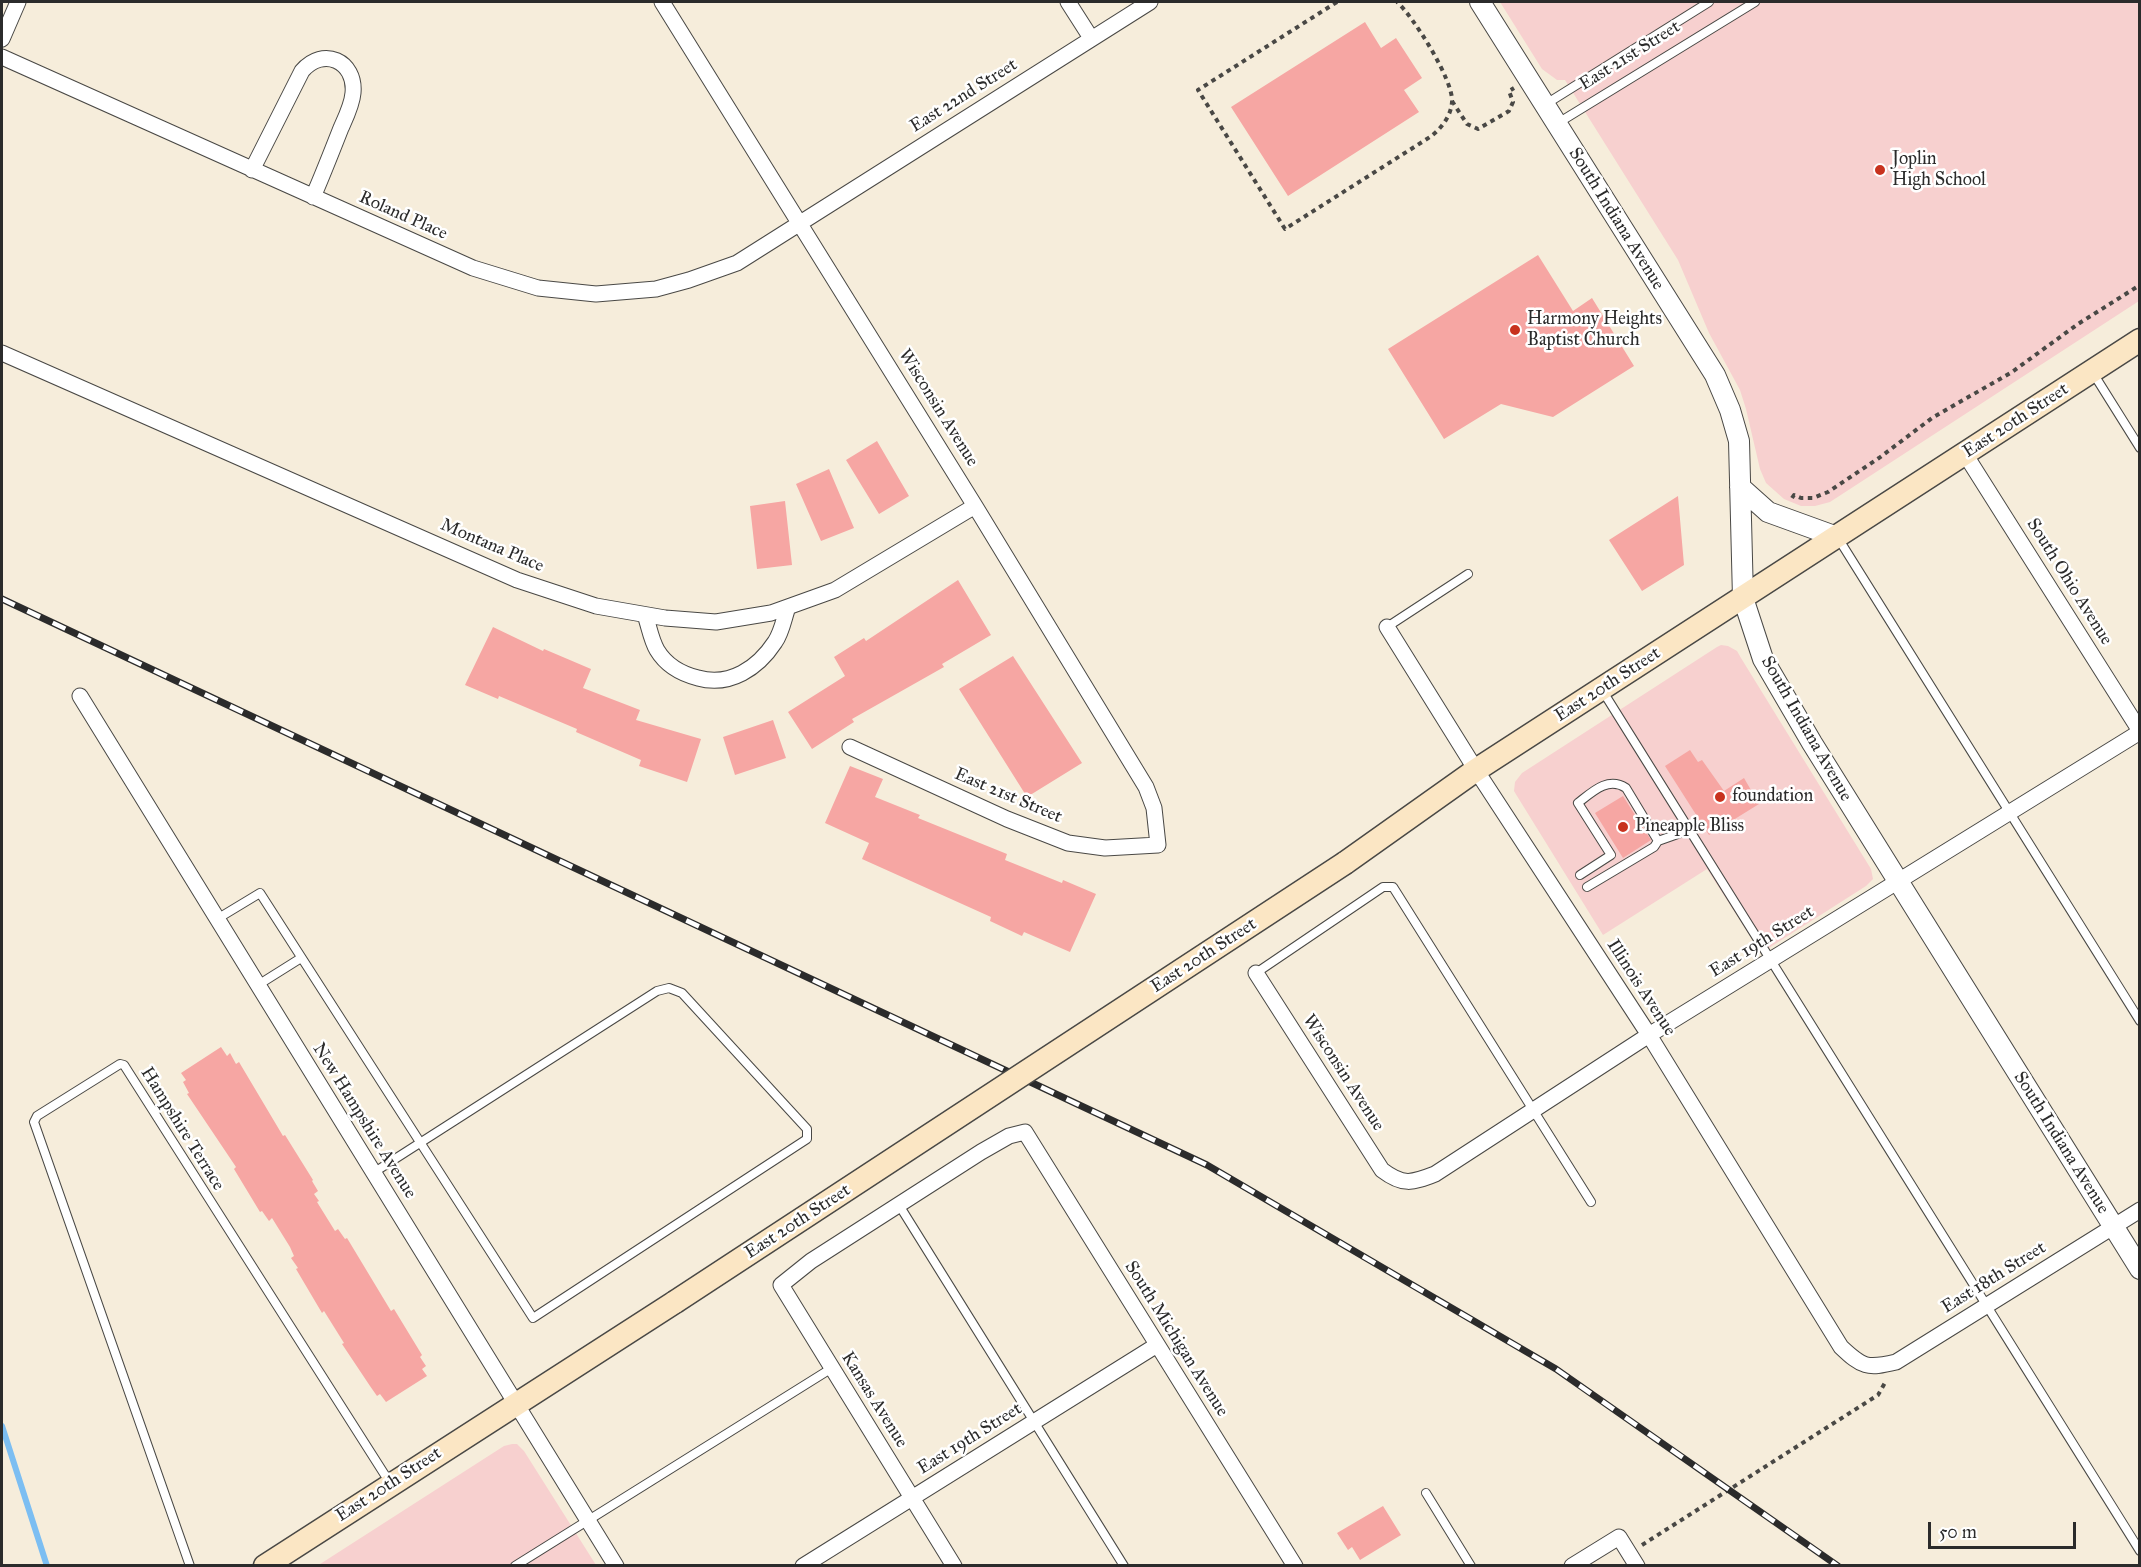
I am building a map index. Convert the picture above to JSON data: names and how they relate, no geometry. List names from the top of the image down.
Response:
{
  "streets": {
    "main road": ["East 20th Street"],
    "street": [
      "East 21st Street",
      "East 22nd Street",
      "Roland Place",
      "South Indiana Avenue",
      "Wisconsin Avenue",
      "Montana Place",
      "South Ohio Avenue",
      "East 19th Street",
      "Illinois Avenue",
      "New Hampshire Avenue",
      "East 18th Street",
      "South Michigan Avenue",
      "Kansas Avenue"
    ],
    "lane": ["Hampshire Terrace"]
  },
  "crossings": [
    ["East 21st Street", "South Indiana Avenue"],
    ["East 21st Street", "Wisconsin Avenue"],
    ["East 22nd Street", "Roland Place"],
    ["East 22nd Street", "Wisconsin Avenue"],
    ["Roland Place", "Wisconsin Avenue"],
    ["South Indiana Avenue", "East 20th Street"],
    ["South Indiana Avenue", "East 19th Street"],
    ["South Indiana Avenue", "East 18th Street"],
    ["Wisconsin Avenue", "Montana Place"],
    ["Wisconsin Avenue", "East 19th Street"],
    ["East 20th Street", "South Ohio Avenue"],
    ["East 20th Street", "Illinois Avenue"],
    ["East 20th Street", "New Hampshire Avenue"],
    ["East 20th Street", "Hampshire Terrace"],
    ["South Ohio Avenue", "East 19th Street"],
    ["East 19th Street", "Illinois Avenue"],
    ["East 19th Street", "South Michigan Avenue"],
    ["East 19th Street", "Kansas Avenue"],
    ["Illinois Avenue", "East 18th Street"],
    ["South Michigan Avenue", "Kansas Avenue"]
  ],
  "places": [
    "Joplin High School",
    "Harmony Heights Baptist Church",
    "foundation",
    "Pineapple Bliss"
  ],
  "scale_bar": "50 m"
}
